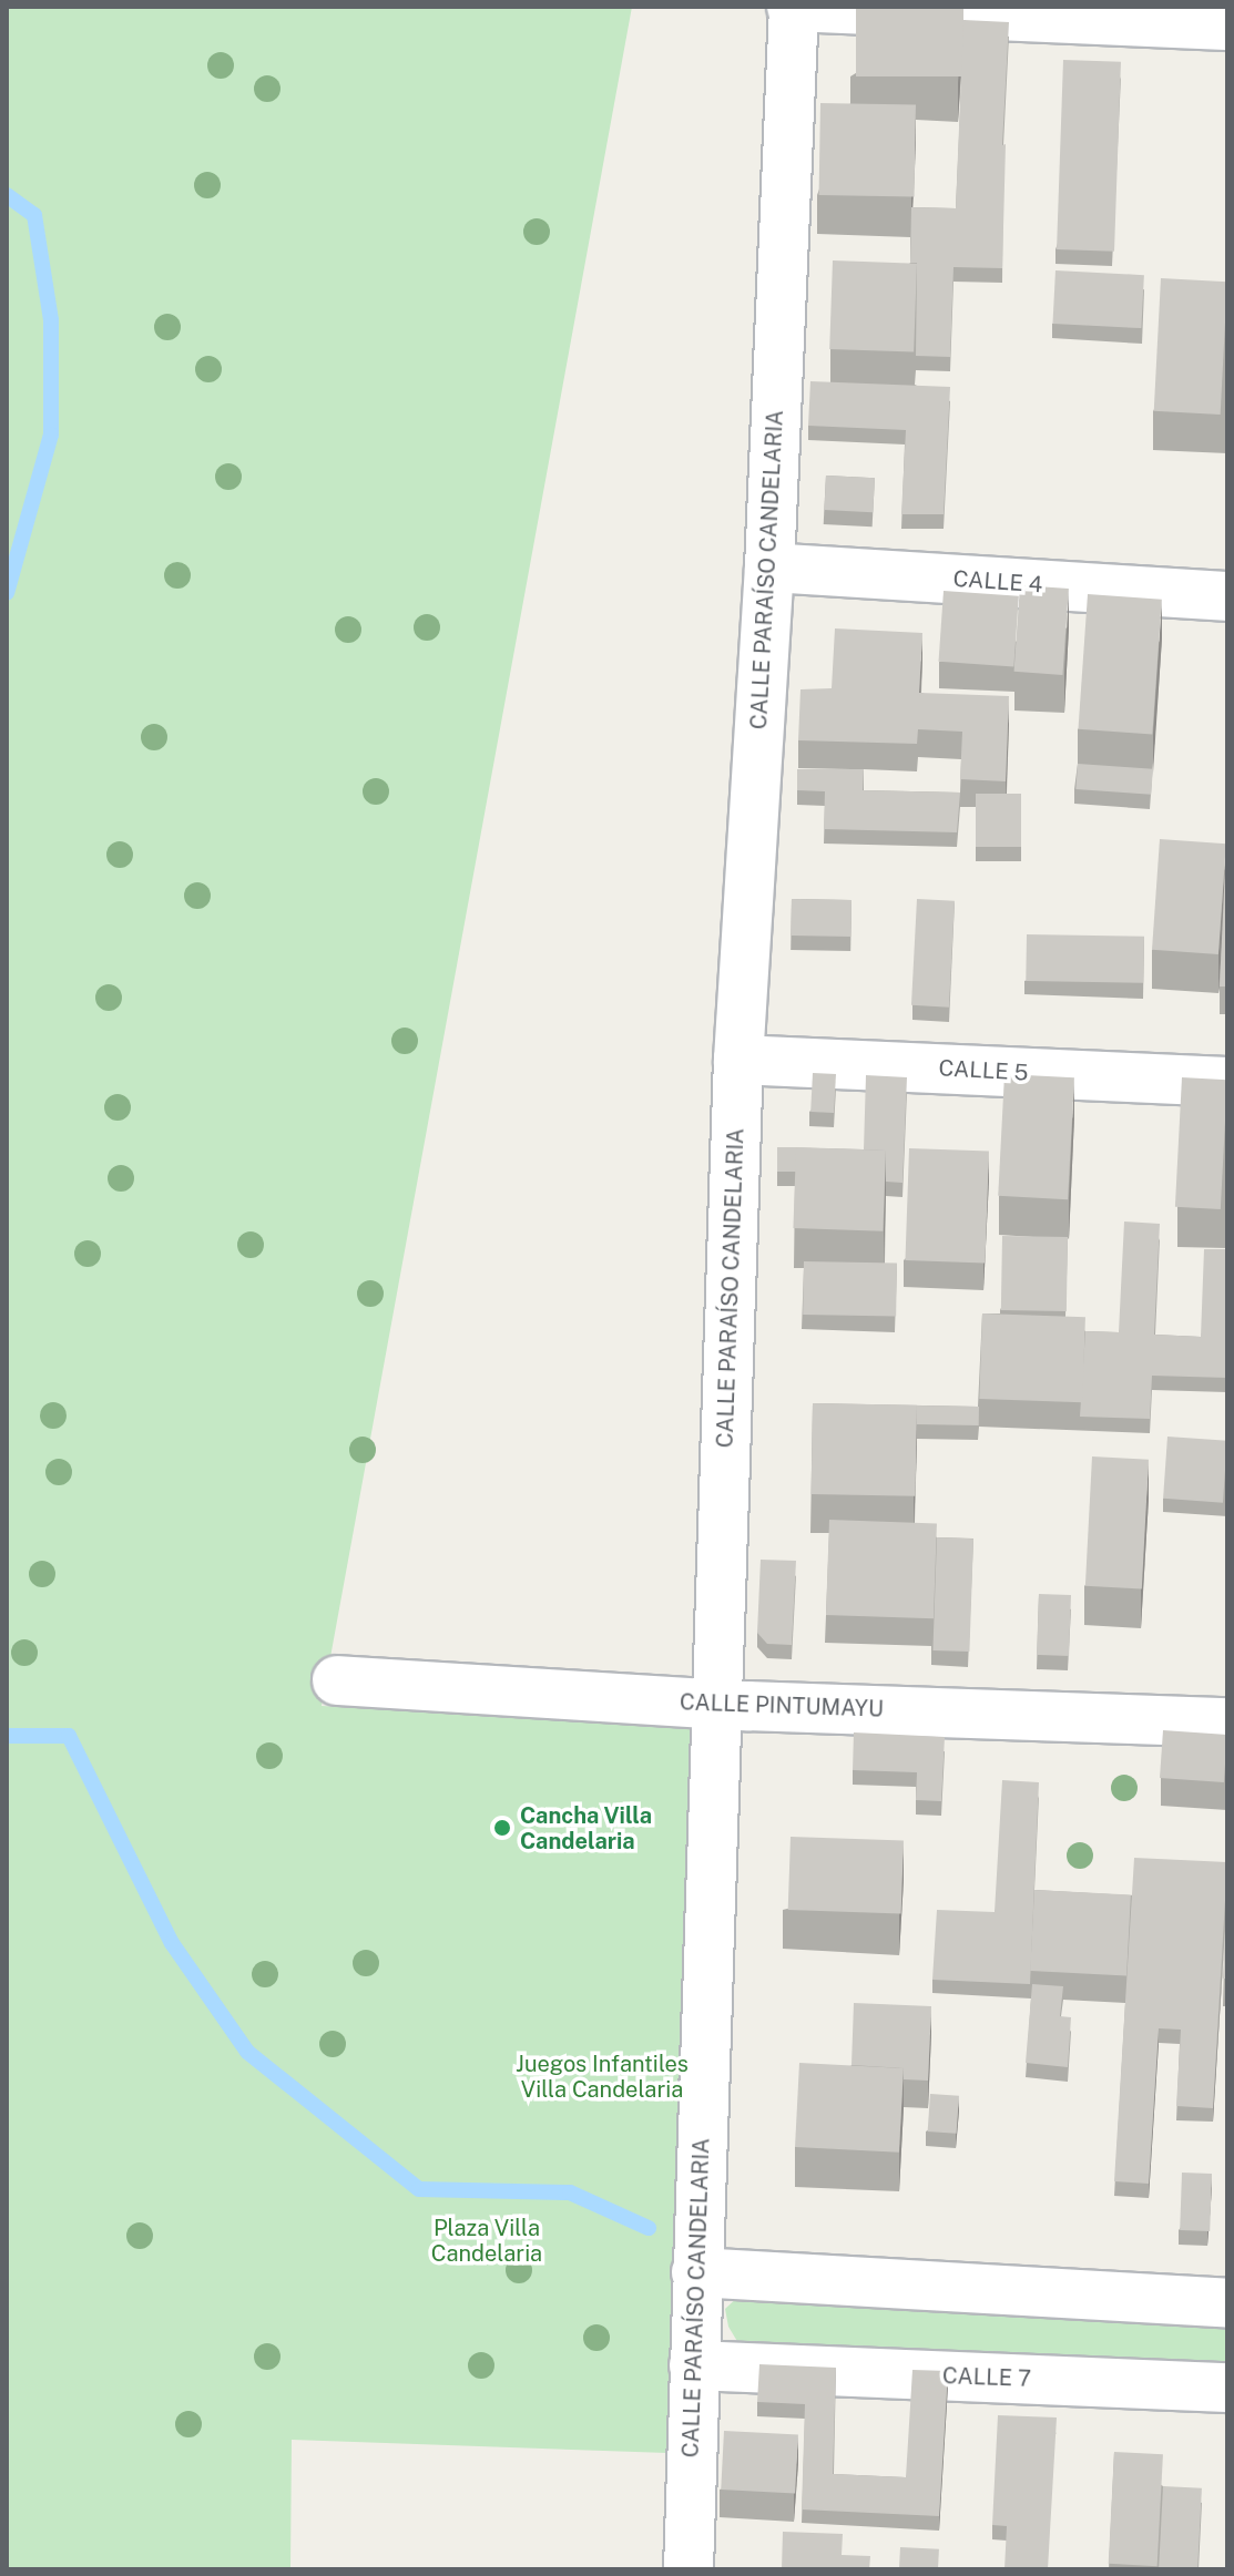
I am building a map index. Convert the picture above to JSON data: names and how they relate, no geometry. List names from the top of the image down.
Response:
{
  "streets": {
    "street": [
      "CALLE PARAÍSO CANDELARIA",
      "CALLE 4",
      "CALLE 5",
      "CALLE PINTUMAYU",
      "CALLE 7"
    ]
  },
  "crossings": [
    ["CALLE PARAÍSO CANDELARIA", "CALLE 4"],
    ["CALLE PARAÍSO CANDELARIA", "CALLE 5"],
    ["CALLE PARAÍSO CANDELARIA", "CALLE PINTUMAYU"],
    ["CALLE PARAÍSO CANDELARIA", "CALLE 7"]
  ],
  "parks": ["Juegos Infantiles Villa Candelaria", "Plaza Villa Candelaria"],
  "places": ["Cancha Villa Candelaria"]
}
